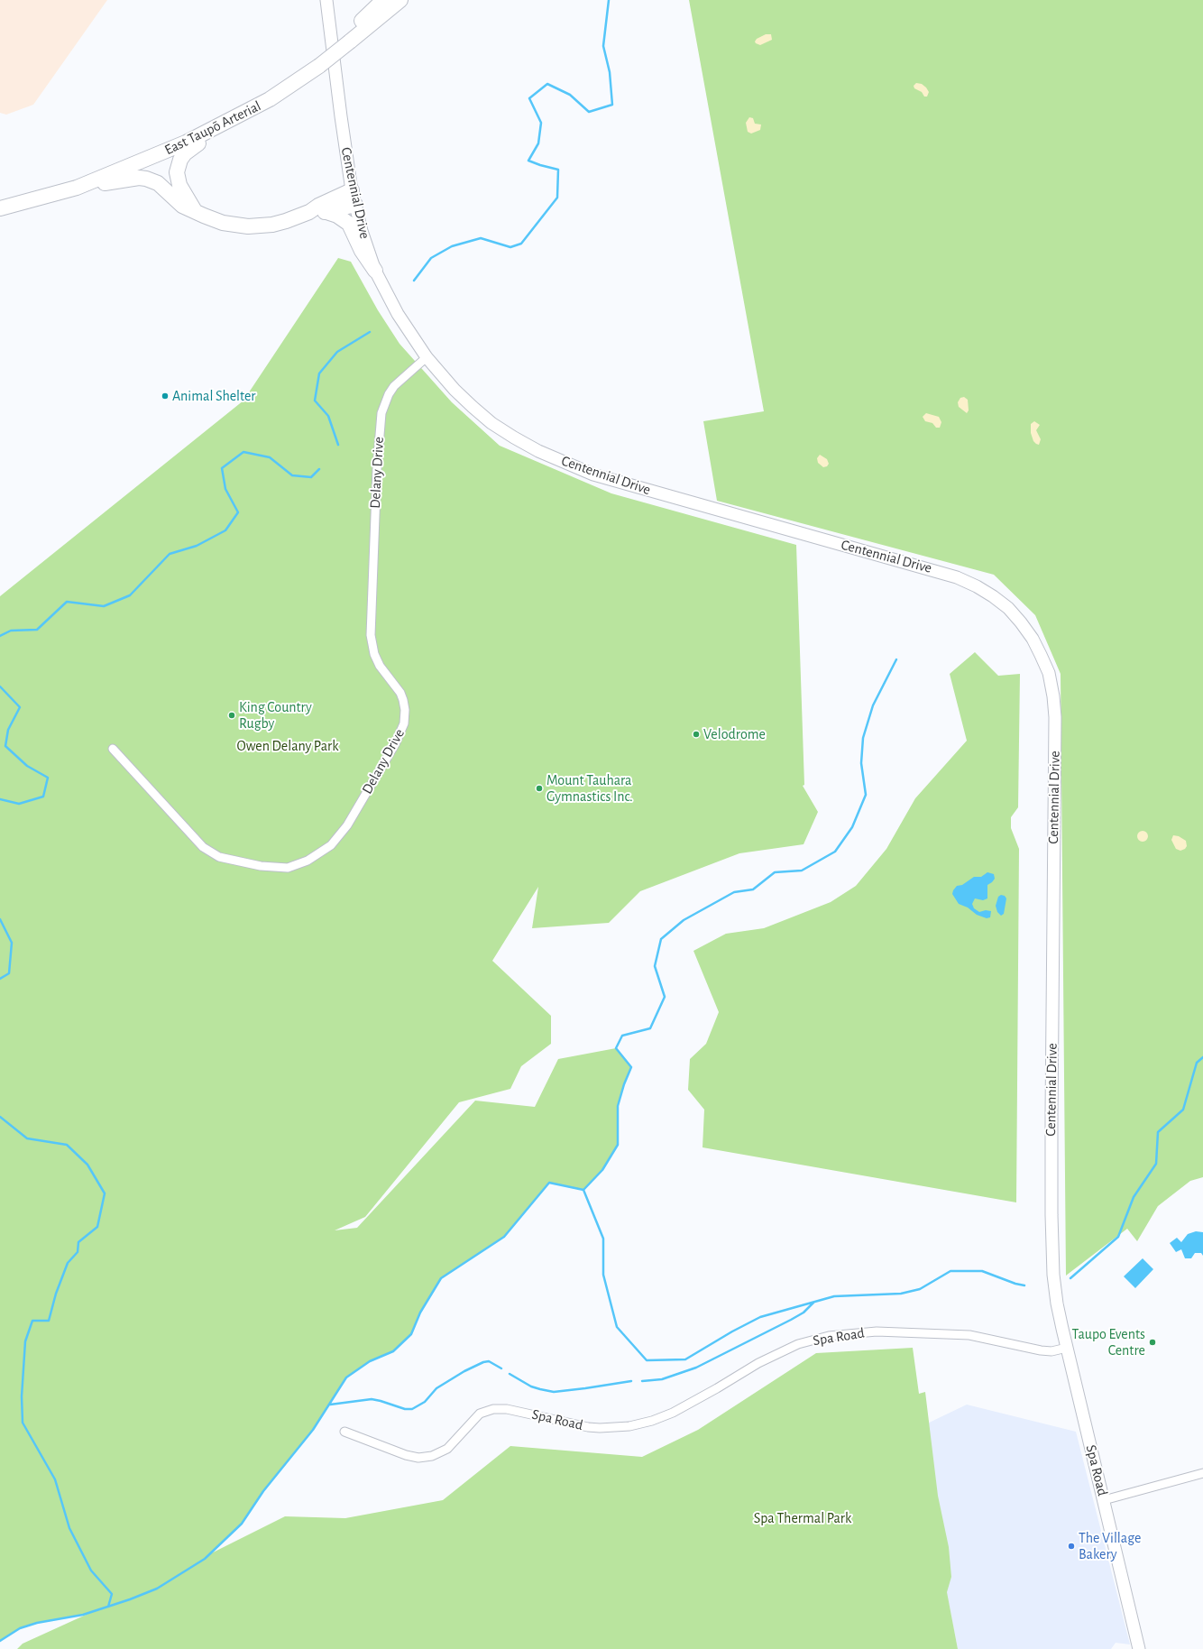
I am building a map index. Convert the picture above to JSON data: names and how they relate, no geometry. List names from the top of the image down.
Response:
{
  "streets": {
    "highway": ["East Taupō Arterial"],
    "main road": ["Centennial Drive", "Spa Road"],
    "street": ["Delany Drive"]
  },
  "crossings": [
    ["Centennial Drive", "Delany Drive"],
    ["Centennial Drive", "Spa Road"]
  ],
  "parks": ["Owen Delany Park", "Spa Thermal Park"],
  "places": [
    "Animal Shelter",
    "King Country Rugby",
    "Velodrome",
    "Mount Tauhara Gymnastics Inc.",
    "Taupo Events Centre",
    "The Village Bakery"
  ]
}
